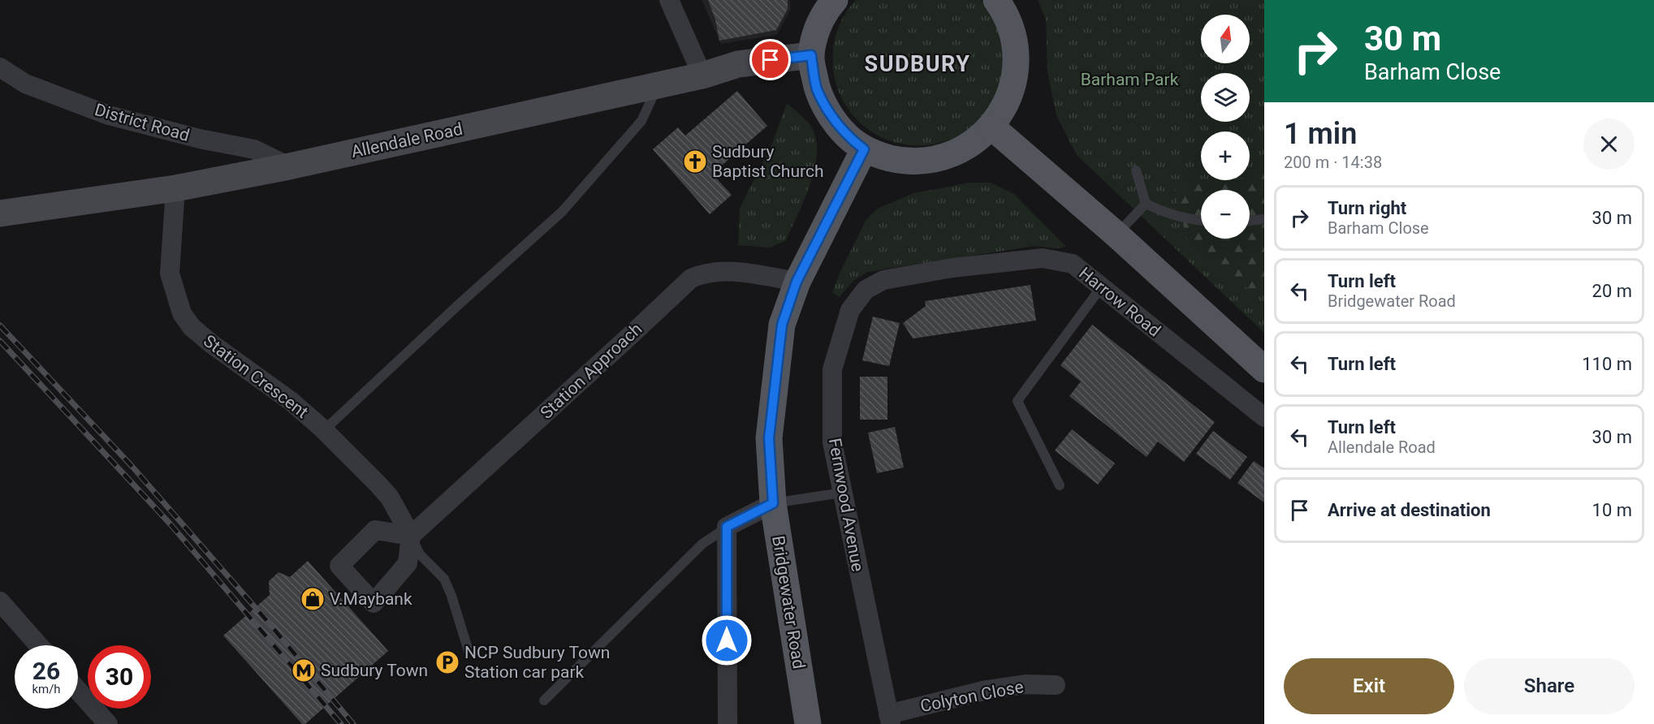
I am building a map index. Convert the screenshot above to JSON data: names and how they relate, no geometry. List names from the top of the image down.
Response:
{
  "streets": {
    "main road": ["Bridgewater Road"],
    "street": [
      "District Road",
      "Allendale Road",
      "Harrow Road",
      "Station Approach",
      "Station Crescent",
      "Fernwood Avenue",
      "Colyton Close"
    ]
  },
  "crossings": [
    ["District Road", "Allendale Road"],
    ["Allendale Road", "Station Crescent"],
    ["Harrow Road", "Fernwood Avenue"],
    ["Station Approach", "Station Crescent"],
    ["Station Approach", "Bridgewater Road"],
    ["Fernwood Avenue", "Colyton Close"]
  ],
  "districts": ["SUDBURY"],
  "parks": ["Barham Park"],
  "places": {
    "church": ["Sudbury Baptist Church"],
    "shop": ["V.Maybank"],
    "parking": ["NCP Sudbury Town Station car park"],
    "metro station": ["Sudbury Town"]
  },
  "north": "top",
  "page": {
    "turn": ["30 m", "Barham Close"],
    "map_buttons": ["+", "−"],
    "heading": ["1 min", "200 m · 14:38"],
    "list": [
      {
        "name": "Turn right",
        "note": "Barham Close",
        "value": "30 m"
      },
      {
        "name": "Turn left",
        "note": "Bridgewater Road",
        "value": "20 m"
      },
      {
        "name": "Turn left",
        "value": "110 m"
      },
      {
        "name": "Turn left",
        "note": "Allendale Road",
        "value": "30 m"
      },
      {
        "name": "Arrive at destination",
        "value": "10 m"
      }
    ],
    "speed": "26 km/h",
    "limit": "30",
    "buttons": ["Exit", "Share"]
  }
}
